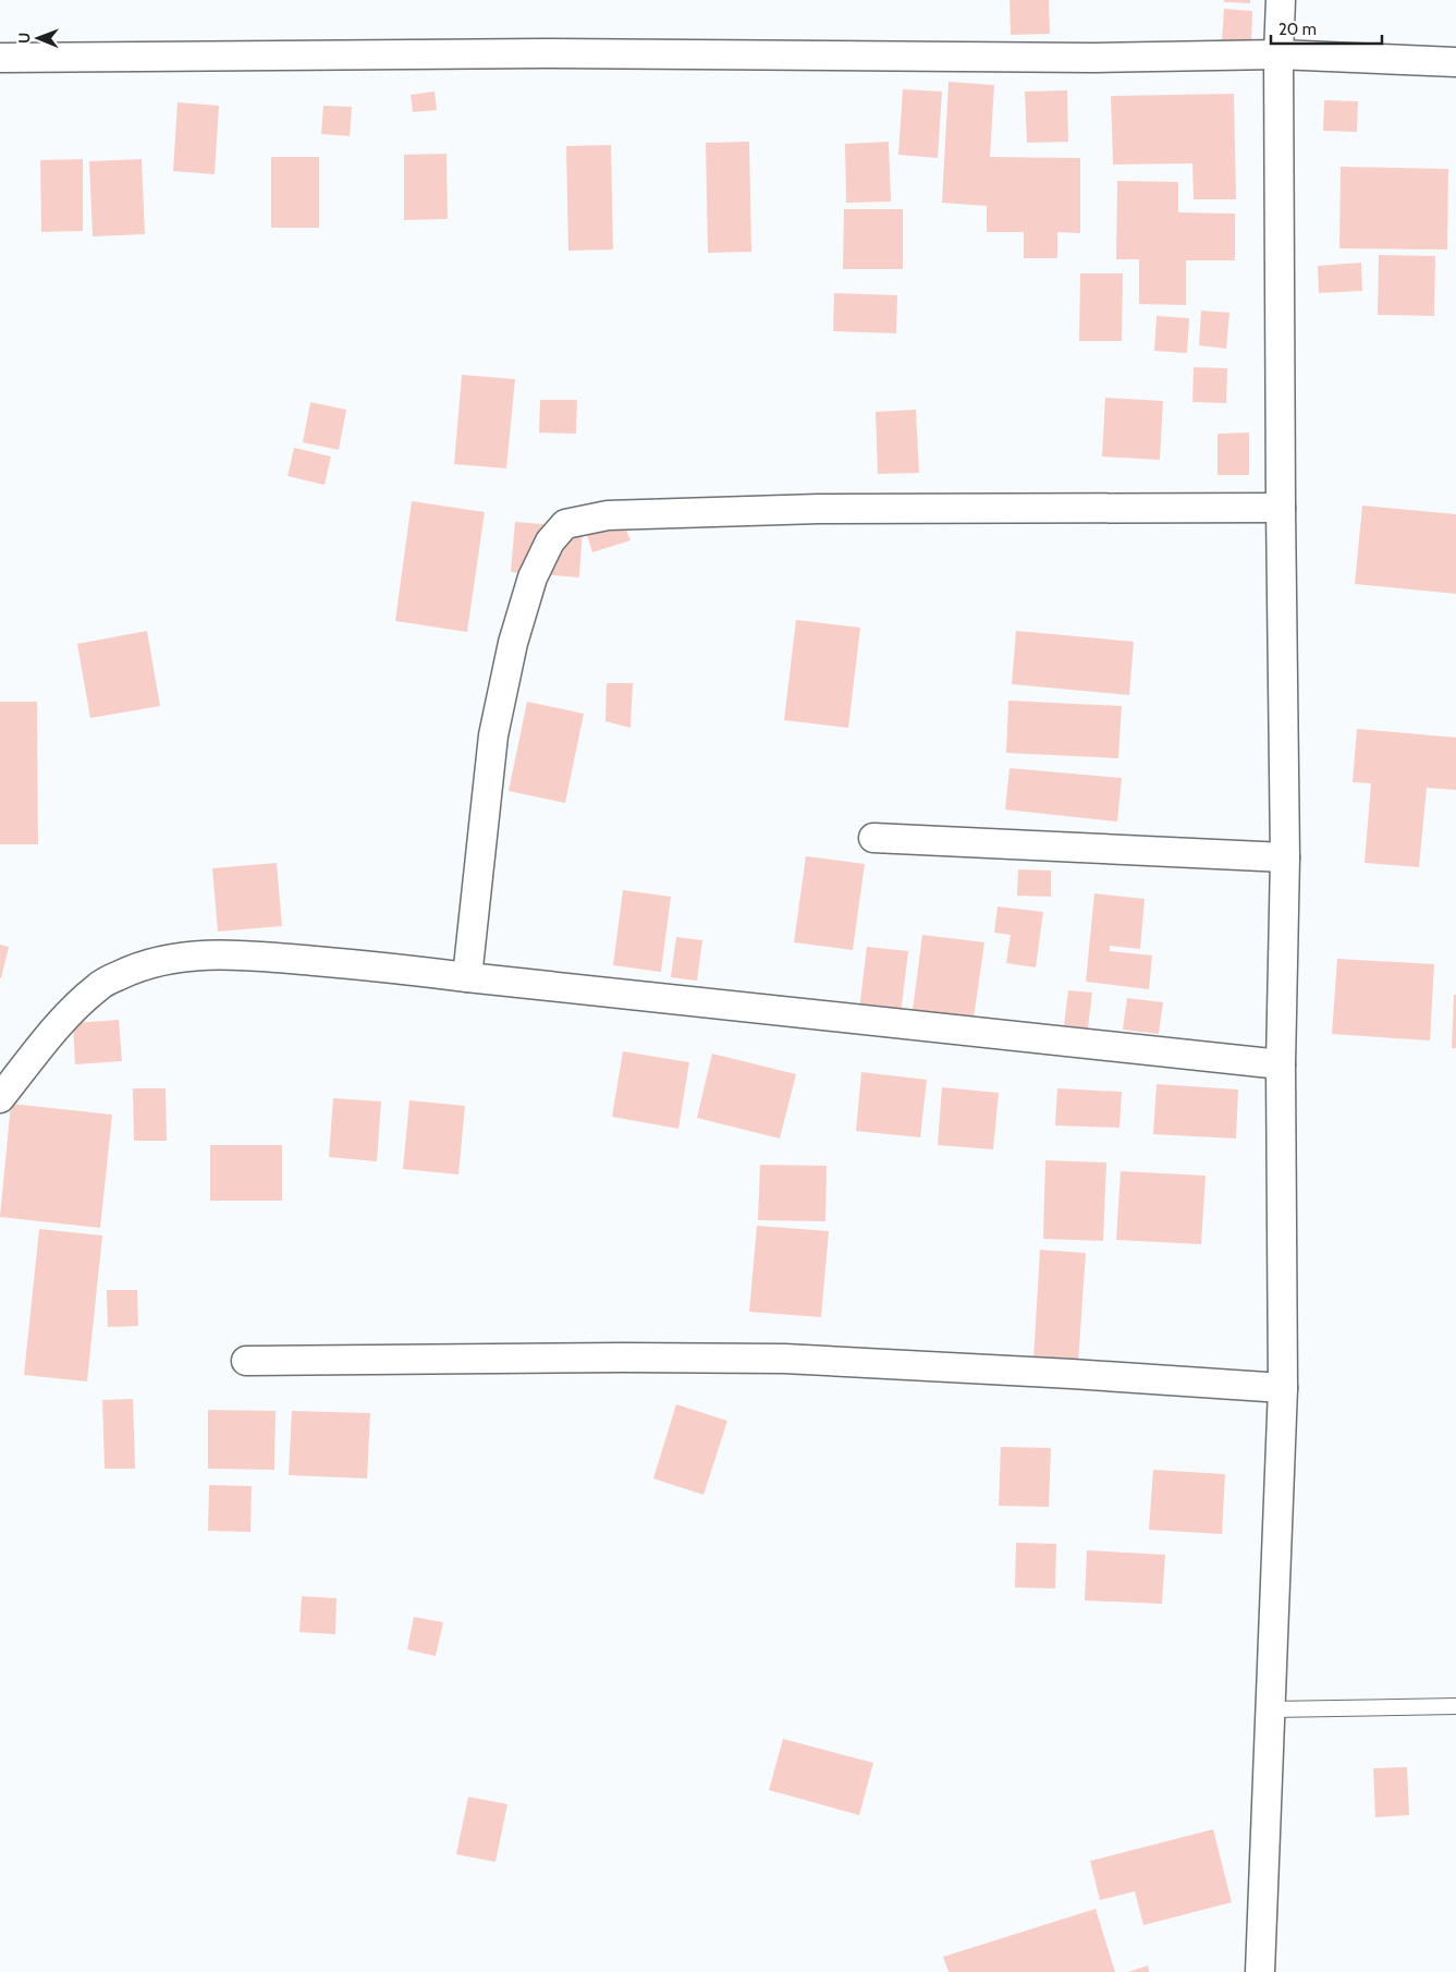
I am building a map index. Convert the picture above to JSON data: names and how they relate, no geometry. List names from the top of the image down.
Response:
{
  "scale_bar": "20 m",
  "north": "left"
}
